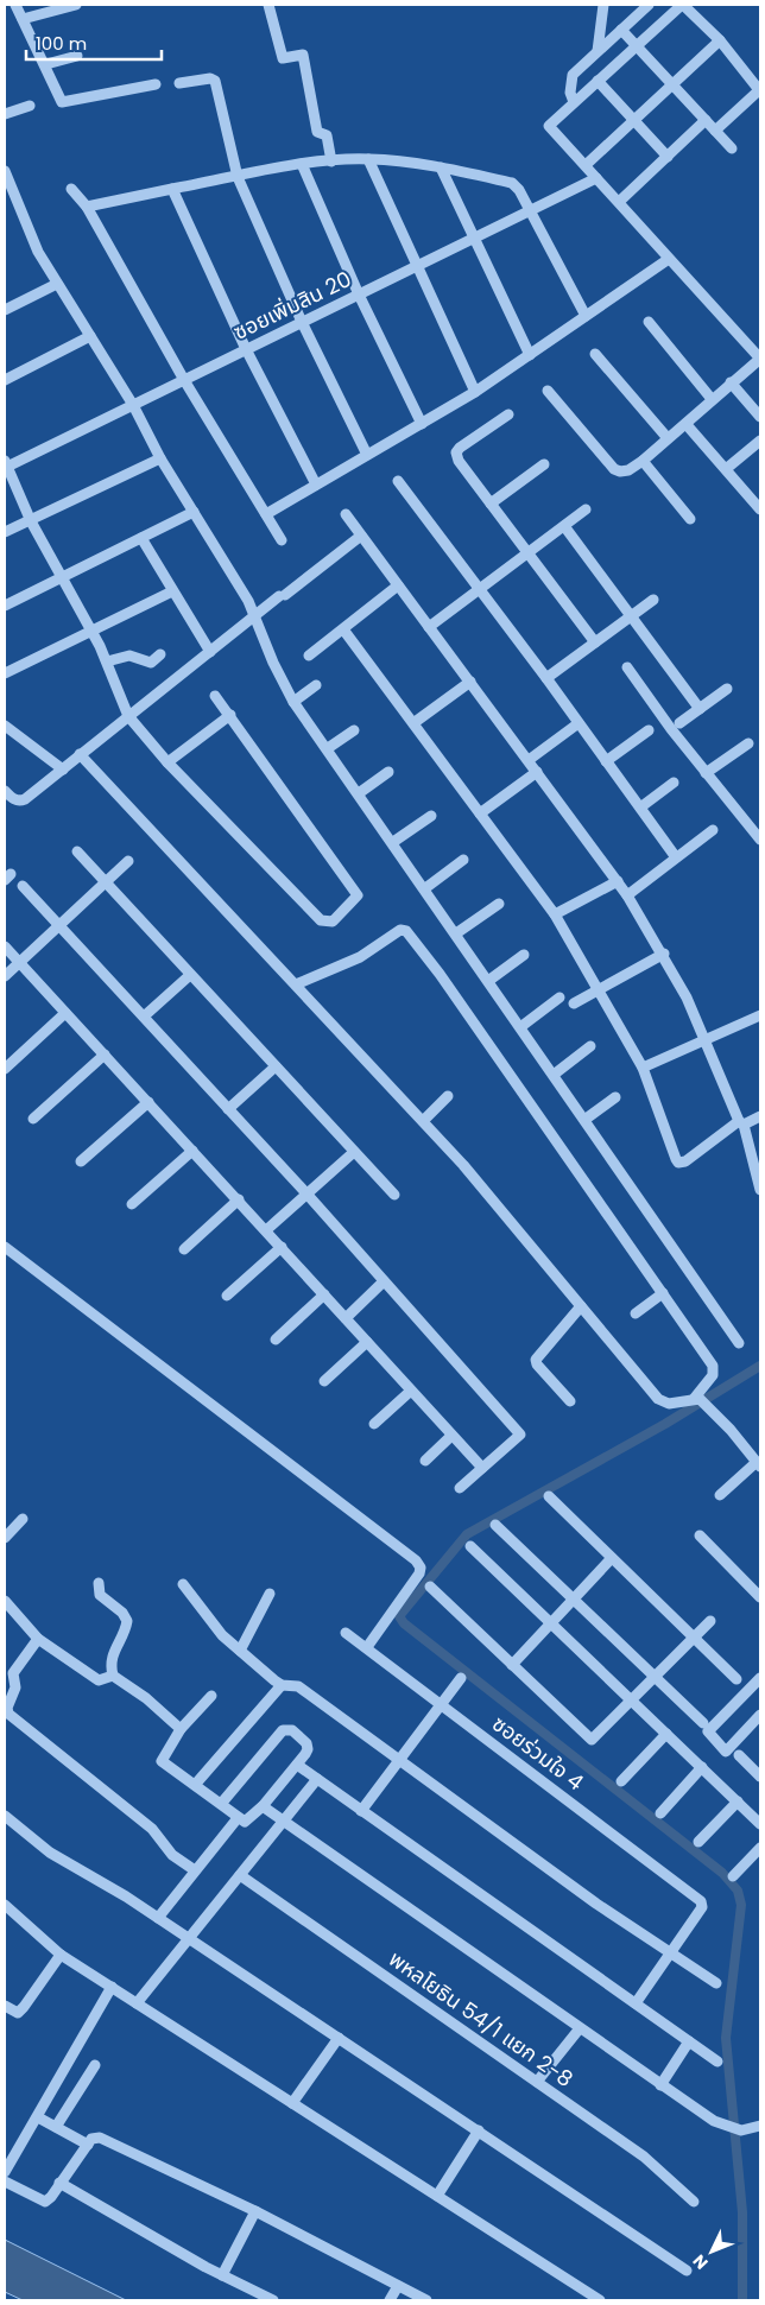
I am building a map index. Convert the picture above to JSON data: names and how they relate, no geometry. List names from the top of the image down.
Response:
{
  "streets": {
    "street": ["ซอยเพิ่มสิน 20", "ซอยร่วมใจ 4", "พหลโยธิน 54/1 แยก 2-8"]
  },
  "scale_bar": "100 m",
  "north": "bottom left"
}
